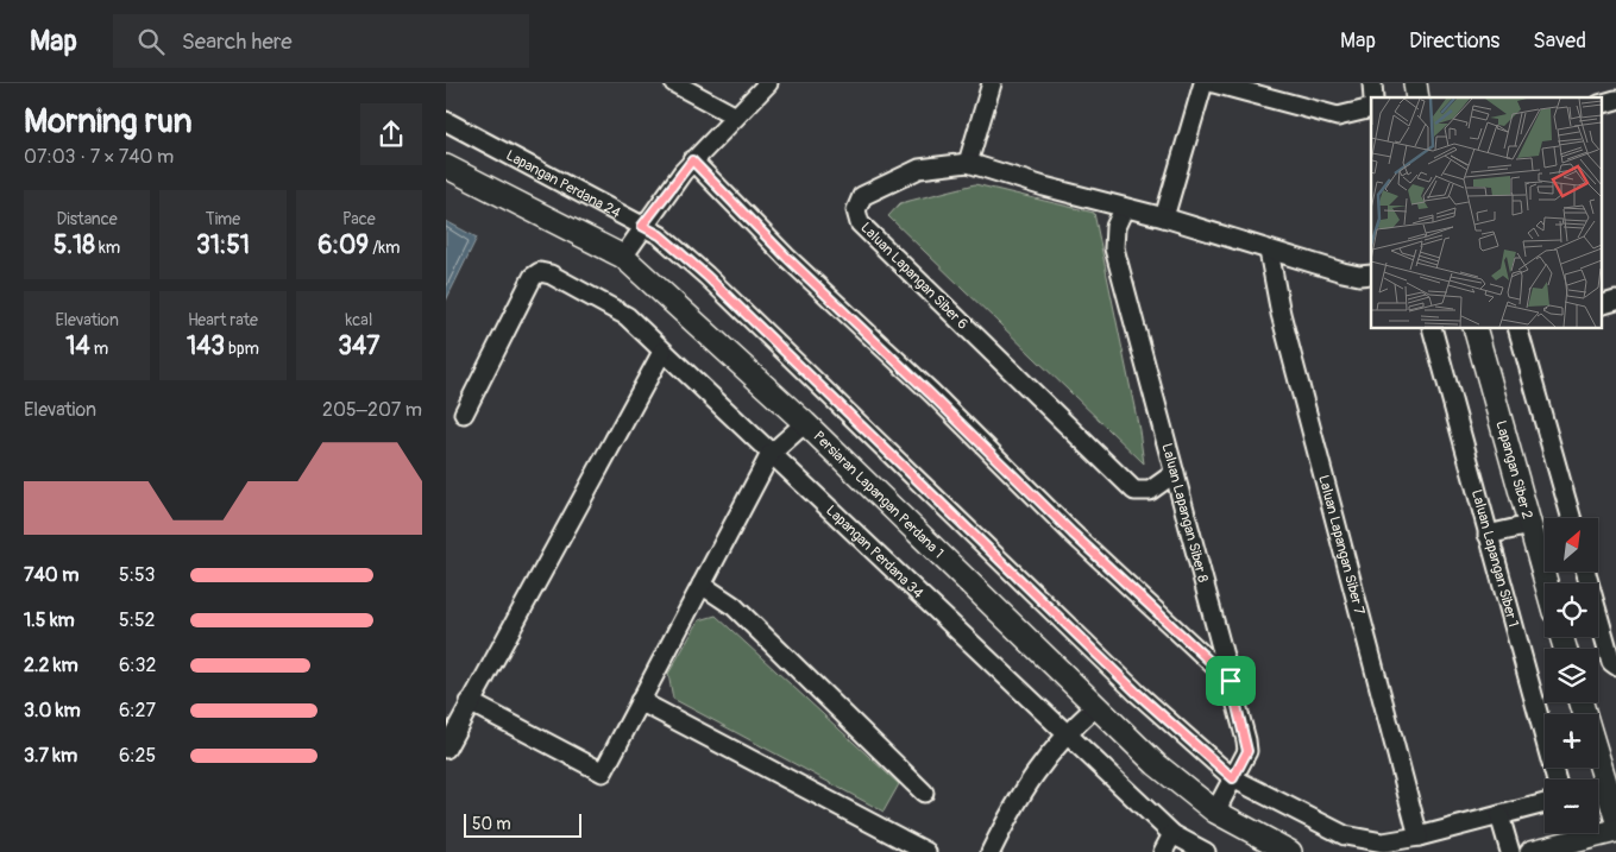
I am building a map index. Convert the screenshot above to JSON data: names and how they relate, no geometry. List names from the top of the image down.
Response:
{
  "streets": {
    "street": [
      "Lapangan Perdana 24",
      "Laluan Lapangan Siber 6",
      "Lapangan Siber 2",
      "Persiaran Lapangan Perdana 1",
      "Laluan Lapangan Siber 8",
      "Laluan Lapangan Siber 7",
      "Lapangan Perdana 34",
      "Laluan Lapangan Siber 1"
    ]
  },
  "crossings": [
    ["Lapangan Perdana 24", "Laluan Lapangan Siber 8"],
    ["Lapangan Perdana 24", "Laluan Lapangan Siber 7"],
    ["Laluan Lapangan Siber 6", "Laluan Lapangan Siber 8"],
    ["Laluan Lapangan Siber 6", "Laluan Lapangan Siber 7"],
    ["Persiaran Lapangan Perdana 1", "Laluan Lapangan Siber 8"]
  ],
  "scale_bar": "50 m",
  "north": "top right",
  "page": {
    "header": "Map",
    "search": "Search here",
    "nav": ["Map", "Directions", "Saved"],
    "heading": ["Morning run", "07:03 · 7 × 740 m"],
    "stats": [
      ["Distance", "5.18 km"],
      ["Time", "31:51"],
      ["Pace", "6:09 /km"],
      ["Elevation", "14 m"],
      ["Heart rate", "143 bpm"],
      ["kcal", "347"]
    ],
    "chart": ["Elevation", "205–207 m"],
    "map_buttons": ["+", "−"],
    "list": [
      {
        "name": "740 m",
        "note": "5:53"
      },
      {
        "name": "1.5 km",
        "note": "5:52"
      },
      {
        "name": "2.2 km",
        "note": "6:32"
      },
      {
        "name": "3.0 km",
        "note": "6:27"
      },
      {
        "name": "3.7 km",
        "note": "6:25"
      }
    ],
    "scale": "50 m"
  }
}
